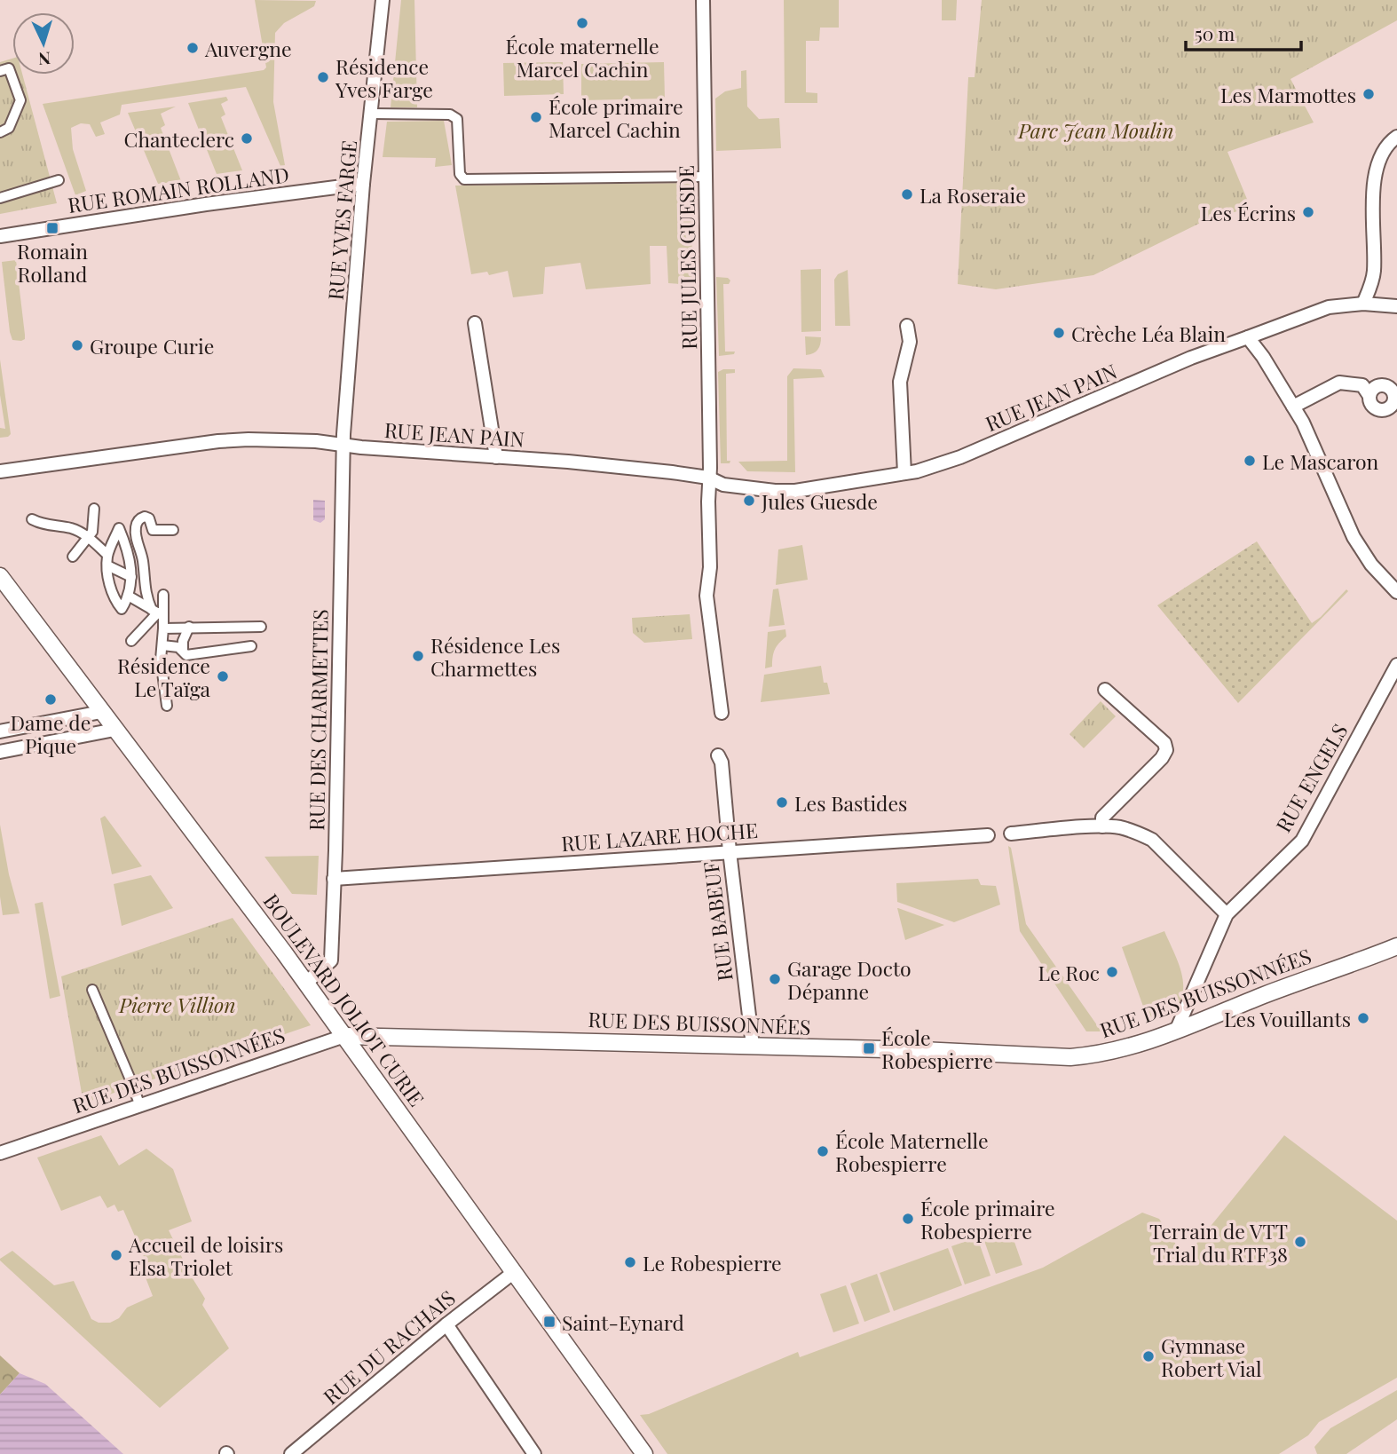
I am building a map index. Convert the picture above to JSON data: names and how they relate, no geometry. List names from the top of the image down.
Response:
{
  "streets": {
    "street": [
      "RUE ROMAIN ROLLAND",
      "RUE YVES FARGE",
      "RUE JULES GUESDE",
      "RUE JEAN PAIN",
      "RUE DES CHARMETTES",
      "RUE ENGELS",
      "RUE LAZARE HOCHE",
      "RUE BABEUF",
      "RUE DES BUISSONNÉES",
      "BOULEVARD JOLIOT CURIE",
      "RUE DU RACHAIS"
    ]
  },
  "crossings": [
    ["RUE ROMAIN ROLLAND", "RUE YVES FARGE"],
    ["RUE YVES FARGE", "RUE JEAN PAIN"],
    ["RUE YVES FARGE", "RUE DES CHARMETTES"],
    ["RUE JULES GUESDE", "RUE JEAN PAIN"],
    ["RUE JEAN PAIN", "RUE DES CHARMETTES"],
    ["RUE DES CHARMETTES", "RUE LAZARE HOCHE"],
    ["RUE DES CHARMETTES", "BOULEVARD JOLIOT CURIE"],
    ["RUE ENGELS", "RUE DES BUISSONNÉES"],
    ["RUE LAZARE HOCHE", "RUE BABEUF"],
    ["RUE BABEUF", "RUE DES BUISSONNÉES"],
    ["RUE DES BUISSONNÉES", "BOULEVARD JOLIOT CURIE"],
    ["BOULEVARD JOLIOT CURIE", "RUE DU RACHAIS"]
  ],
  "parks": ["Parc Jean Moulin", "Pierre Villion"],
  "places": {
    "other": [
      "École maternelle Marcel Cachin",
      "Auvergne",
      "Résidence Yves Farge",
      "Les Marmottes",
      "École primaire Marcel Cachin",
      "Chanteclerc",
      "La Roseraie",
      "Les Écrins",
      "Crèche Léa Blain",
      "Groupe Curie",
      "Le Mascaron",
      "Jules Guesde",
      "Résidence Les Charmettes",
      "Résidence Le Taïga",
      "Dame de Pique",
      "Les Bastides",
      "Le Roc",
      "Garage Docto Dépanne",
      "Les Vouillants",
      "École Maternelle Robespierre",
      "École primaire Robespierre",
      "Terrain de VTT Trial du RTF38",
      "Accueil de loisirs Elsa Triolet",
      "Le Robespierre",
      "Gymnase Robert Vial"
    ],
    "transit": ["Romain Rolland", "École Robespierre", "Saint-Eynard"]
  },
  "scale_bar": "50 m",
  "north": "bottom"
}
